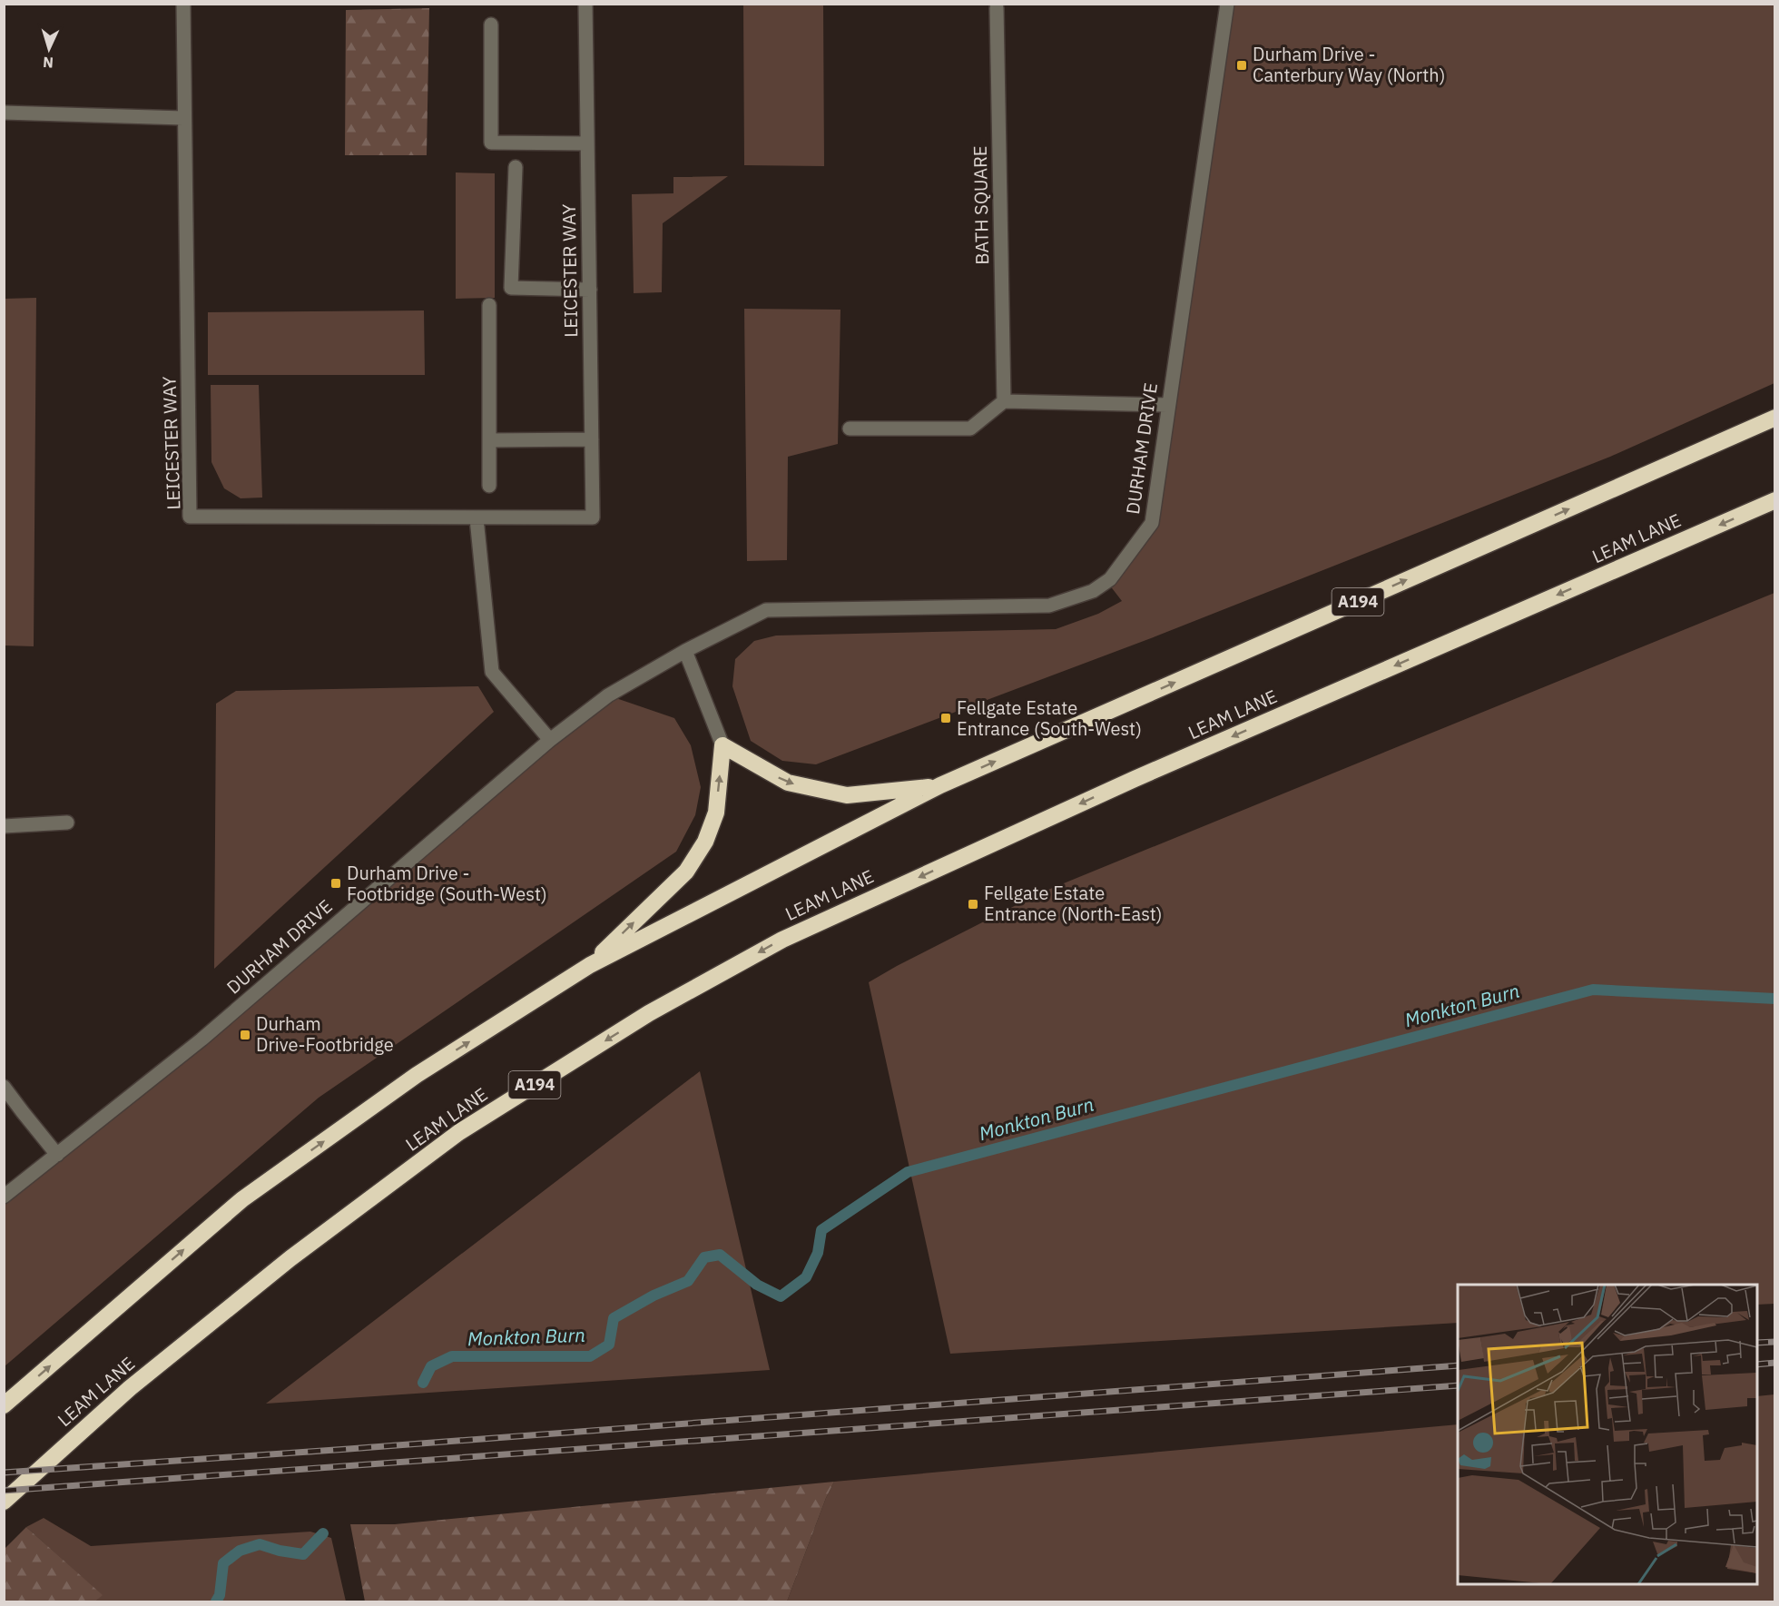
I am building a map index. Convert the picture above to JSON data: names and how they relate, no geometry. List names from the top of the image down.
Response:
{
  "streets": {
    "highway": ["LEAM LANE", "A194"],
    "street": ["BATH SQUARE", "LEICESTER WAY", "DURHAM DRIVE"]
  },
  "water": ["Monkton Burn"],
  "places": {
    "transit": [
      "Durham Drive - Canterbury Way (North)",
      "Fellgate Estate Entrance (South-West)",
      "Durham Drive - Footbridge (South-West)",
      "Fellgate Estate Entrance (North-East)",
      "Durham Drive-Footbridge"
    ]
  },
  "north": "bottom"
}
